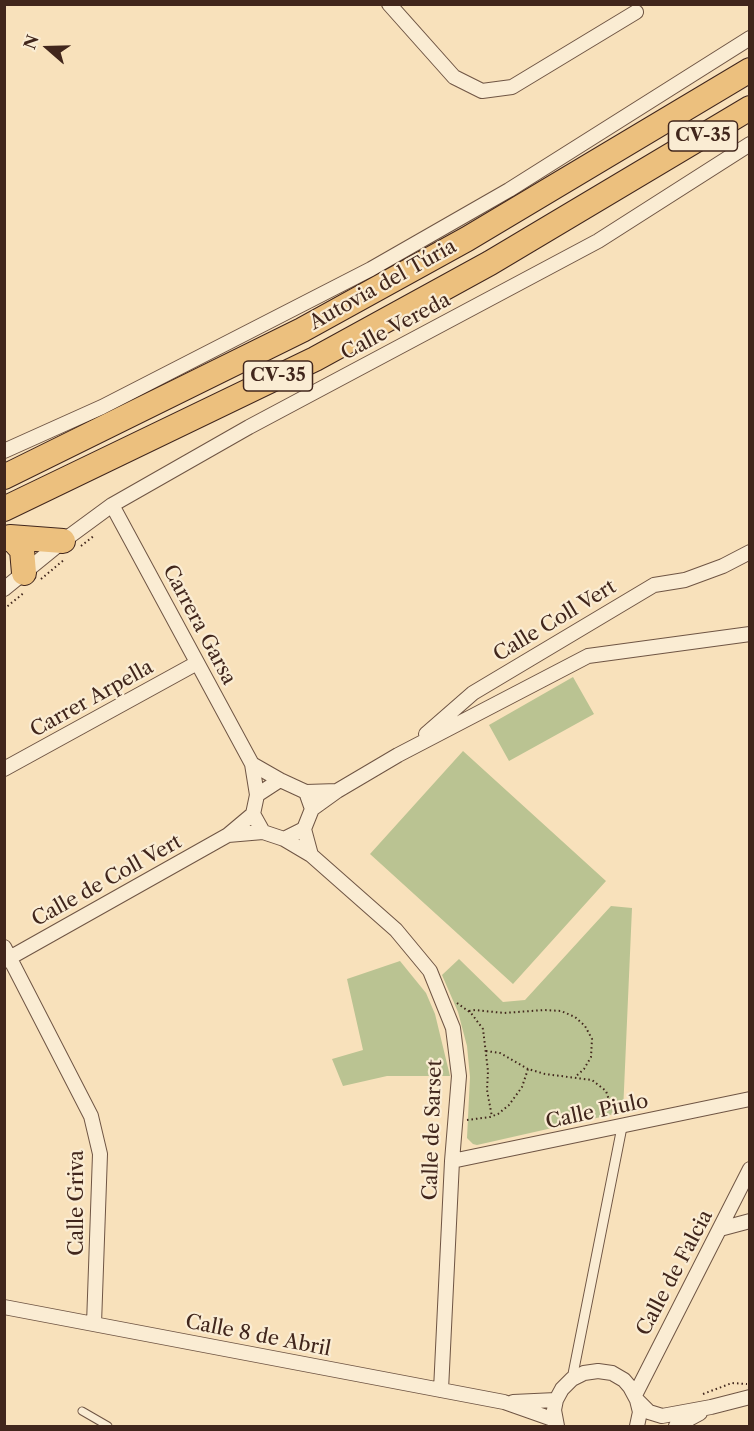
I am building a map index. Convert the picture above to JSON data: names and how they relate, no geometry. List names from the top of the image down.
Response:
{
  "streets": {
    "highway": ["CV-35", "Autovia del Túria"],
    "street": [
      "Calle Vereda",
      "Calle Coll Vert",
      "Carrera Garsa",
      "Carrer Arpella",
      "Calle de Coll Vert",
      "Calle Piulo",
      "Calle de Sarset",
      "Calle Griva",
      "Calle de Falcia",
      "Calle 8 de Abril"
    ]
  },
  "crossings": [
    ["Calle Vereda", "Carrera Garsa"],
    ["Calle Coll Vert", "Carrera Garsa"],
    ["Calle Coll Vert", "Calle de Coll Vert"],
    ["Calle Coll Vert", "Calle de Sarset"],
    ["Carrera Garsa", "Carrer Arpella"],
    ["Carrera Garsa", "Calle de Coll Vert"],
    ["Carrera Garsa", "Calle de Sarset"],
    ["Calle de Coll Vert", "Calle de Sarset"],
    ["Calle de Coll Vert", "Calle Griva"],
    ["Calle Piulo", "Calle de Sarset"],
    ["Calle de Sarset", "Calle 8 de Abril"],
    ["Calle Griva", "Calle 8 de Abril"]
  ],
  "north": "left"
}
